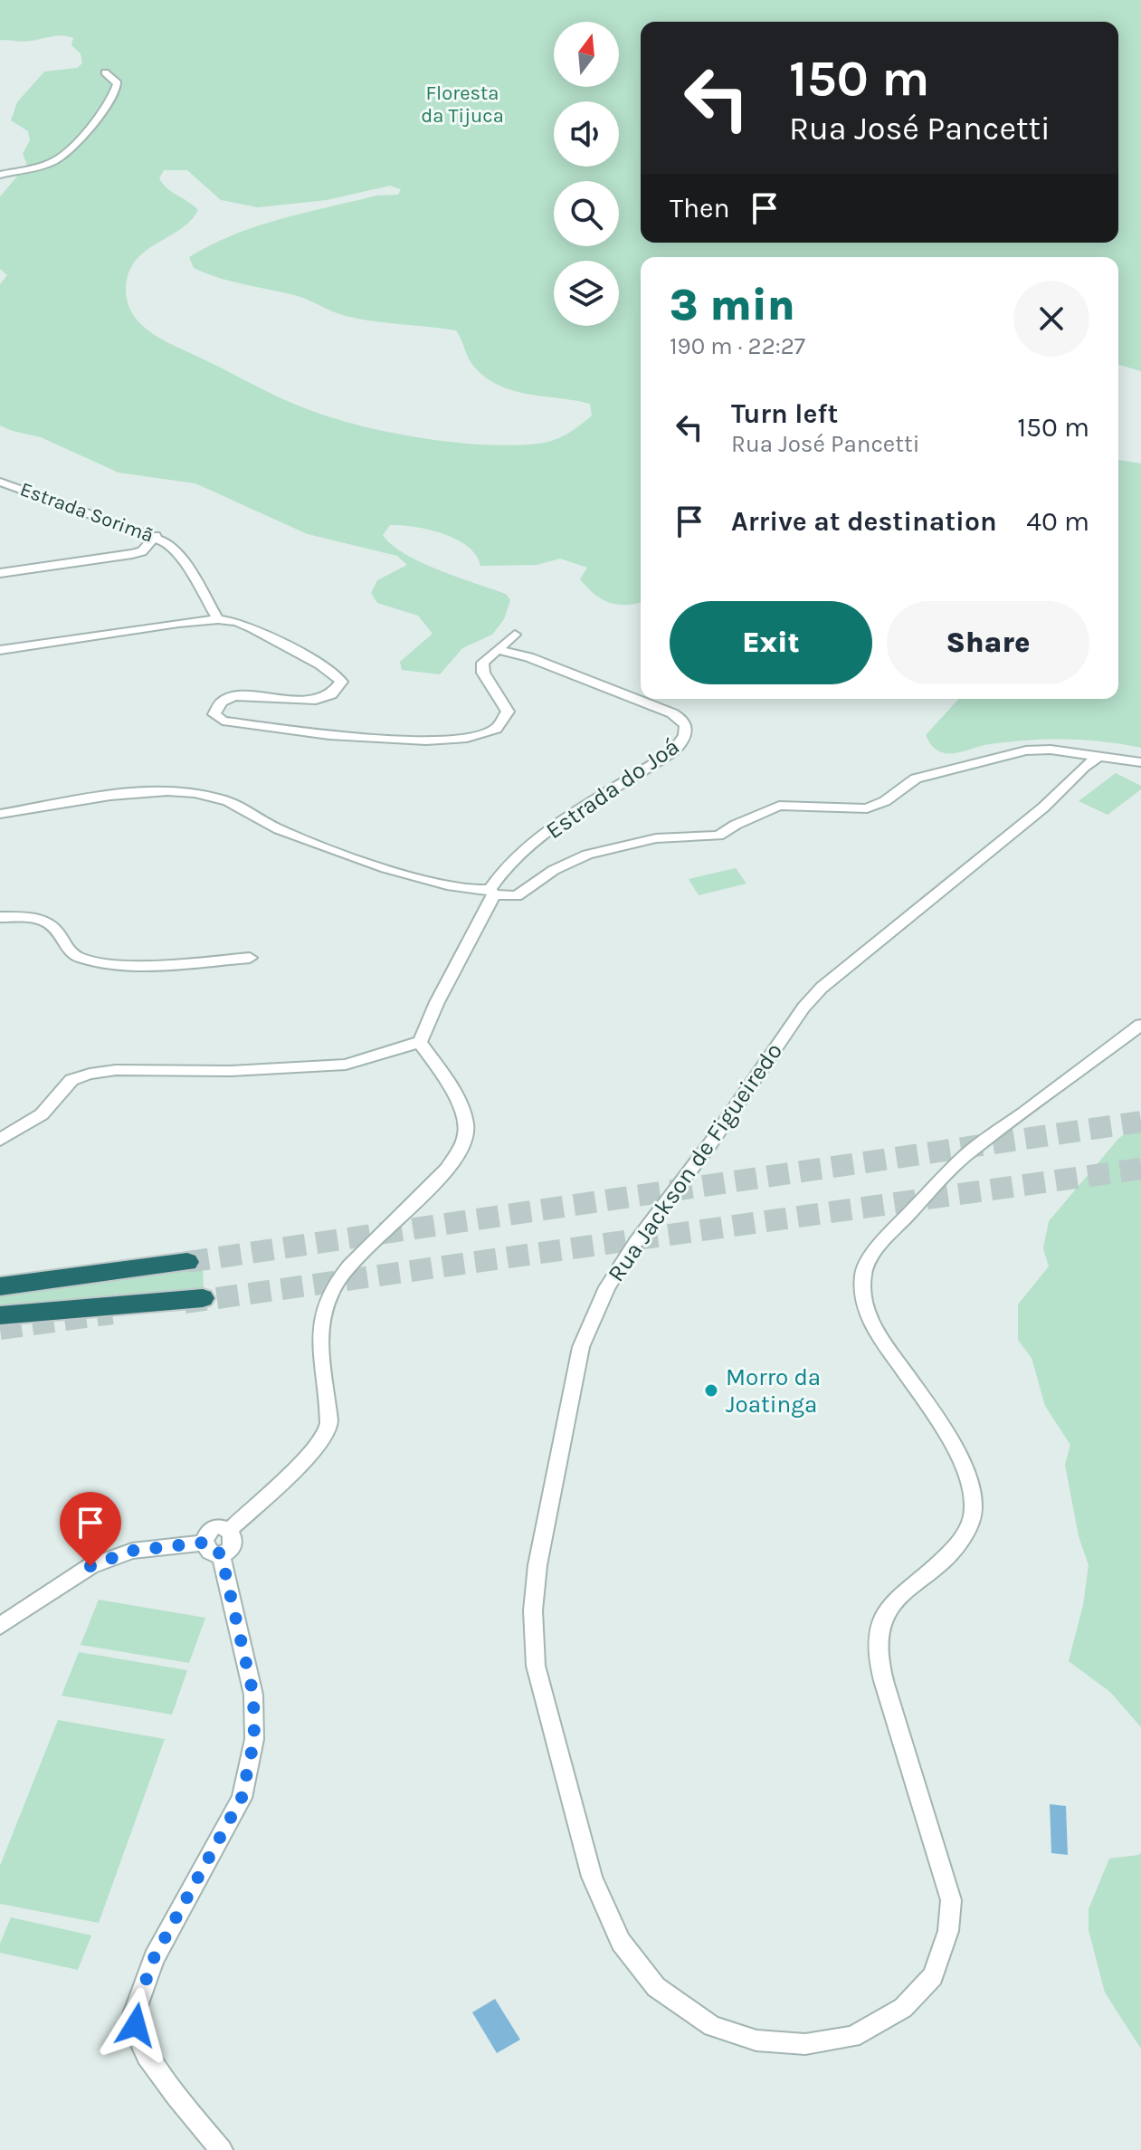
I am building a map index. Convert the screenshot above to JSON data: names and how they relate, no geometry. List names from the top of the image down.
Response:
{
  "streets": {
    "street": ["Estrada Sorimã", "Estrada do Joá", "Rua Jackson de Figueiredo"]
  },
  "crossings": [
    ["Estrada do Joá", "Rua Jackson de Figueiredo"]
  ],
  "parks": ["Floresta da Tijuca"],
  "places": ["Morro da Joatinga"],
  "north": "top",
  "page": {
    "turn": ["150 m", "Rua José Pancetti"],
    "then": "Then",
    "heading": ["3 min", "190 m · 22:27"],
    "list": [
      {
        "name": "Turn left",
        "note": "Rua José Pancetti",
        "value": "150 m"
      },
      {
        "name": "Arrive at destination",
        "value": "40 m"
      }
    ],
    "buttons": ["Exit", "Share"]
  }
}
